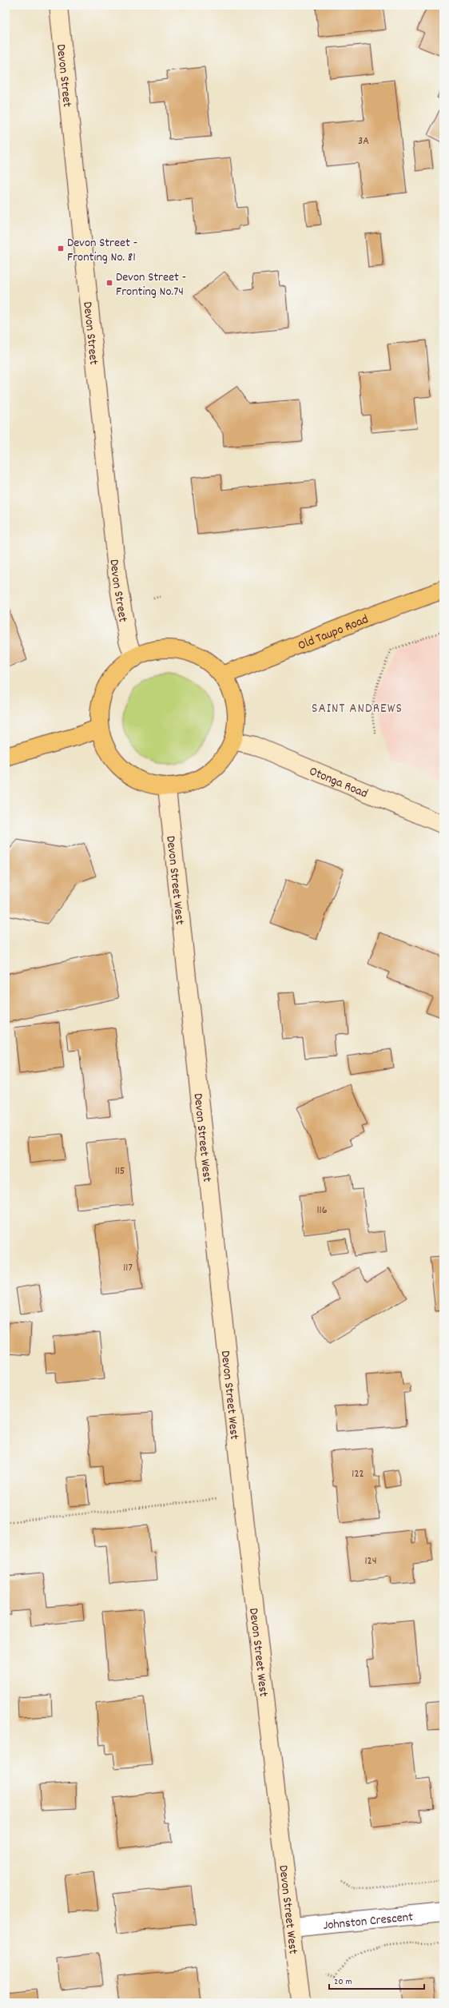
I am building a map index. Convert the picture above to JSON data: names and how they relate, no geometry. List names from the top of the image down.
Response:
{
  "streets": {
    "highway": ["Old Taupo Road"],
    "main road": ["Devon Street", "Otonga Road", "Devon Street West"],
    "street": ["Johnston Crescent"]
  },
  "crossings": [
    ["Devon Street West", "Johnston Crescent"]
  ],
  "districts": ["SAINT ANDREWS"],
  "places": {
    "transit": ["Devon Street - Fronting No. 81", "Devon Street - Fronting No.74"]
  },
  "house_numbers": [
    "3A",
    "115",
    "116",
    "117",
    "122",
    "124"
  ],
  "scale_bar": "20 m"
}
